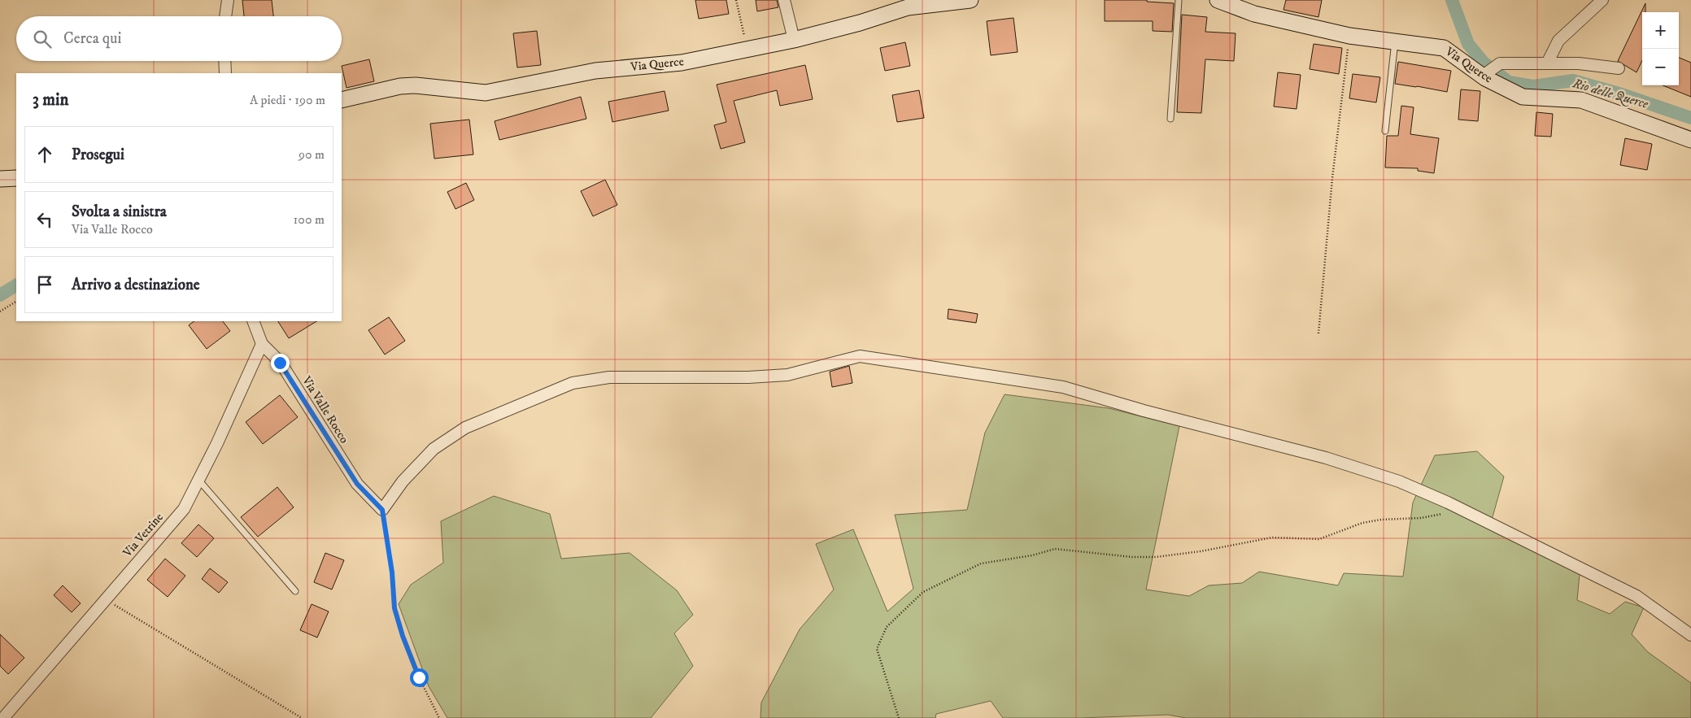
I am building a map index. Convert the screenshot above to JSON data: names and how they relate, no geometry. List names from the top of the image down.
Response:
{
  "streets": {
    "street": ["Via Querce", "Via Valle Rocco", "Via Vetrine"]
  },
  "crossings": [
    ["Via Valle Rocco", "Via Vetrine"]
  ],
  "water": ["Rio delle Querce"],
  "page": {
    "map_buttons": ["+", "−"],
    "search": "Cerca qui",
    "heading": ["3 min", "A piedi · 190 m"],
    "list": [
      ["Prosegui", "90 m"],
      ["Svolta a sinistra", "Via Valle Rocco", "100 m"],
      "Arrivo a destinazione"
    ]
  }
}
